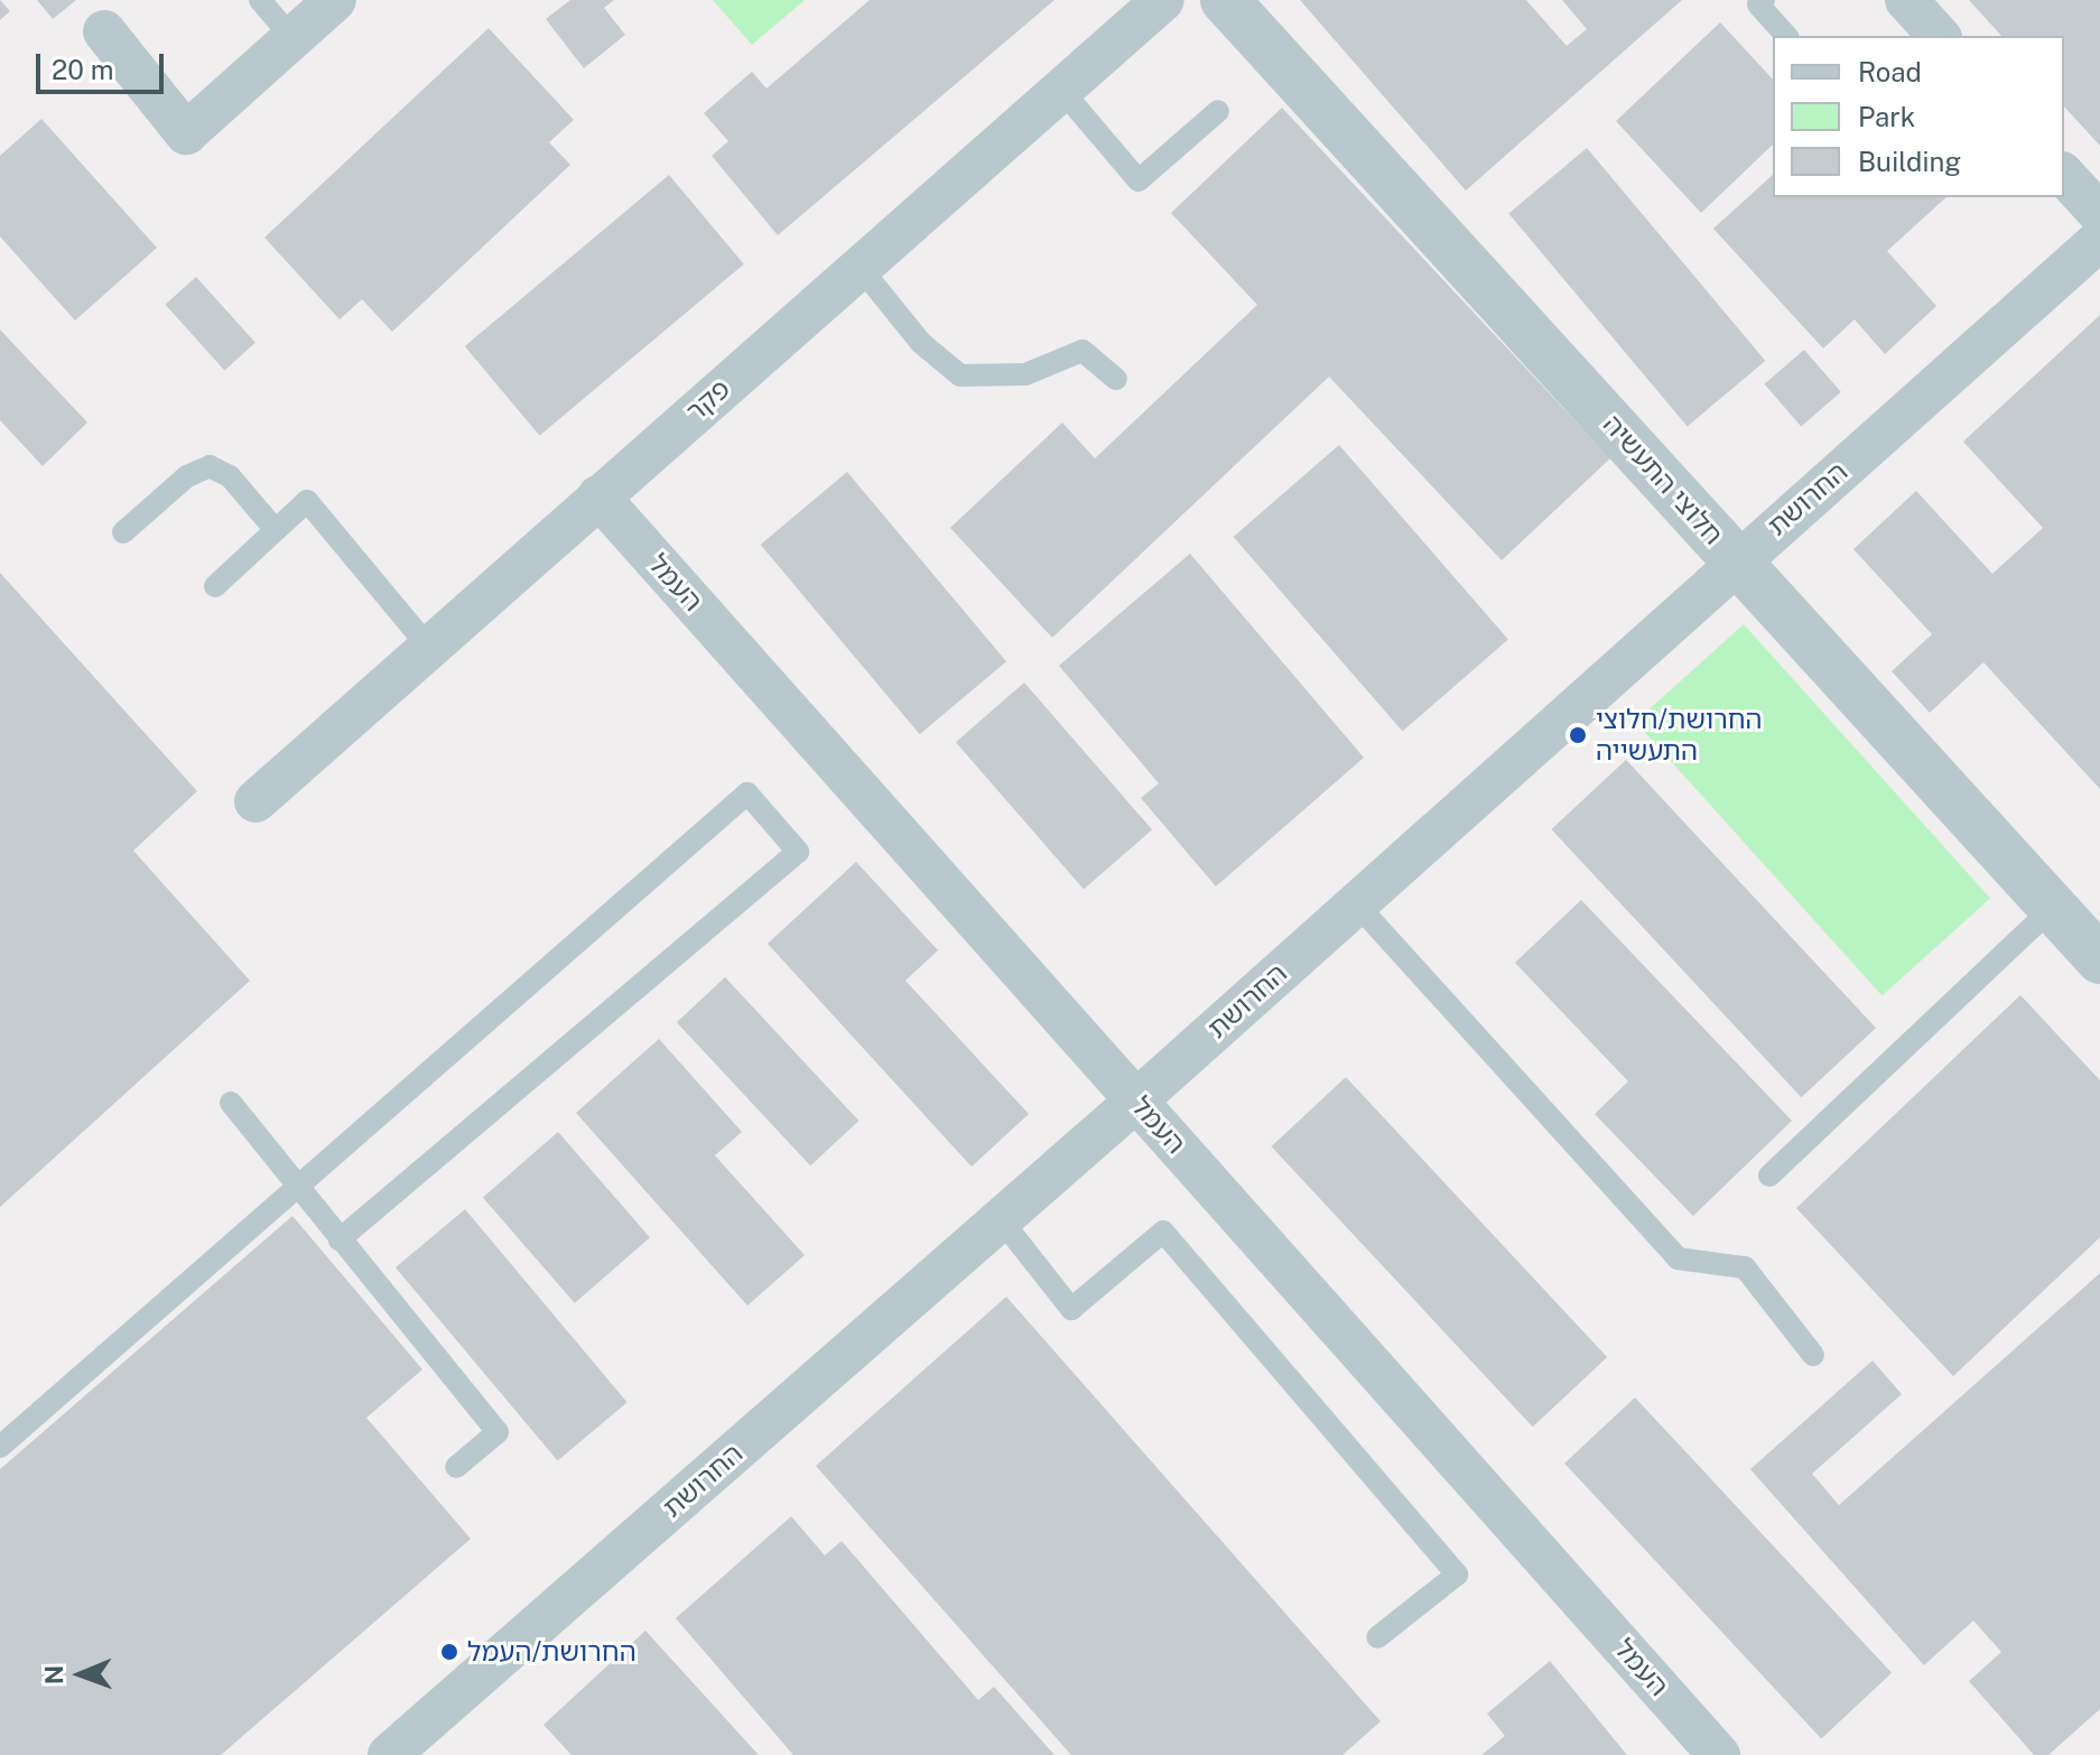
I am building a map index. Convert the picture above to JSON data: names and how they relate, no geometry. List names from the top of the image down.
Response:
{
  "streets": {
    "street": [
      "פקר",
      "חלוצי התעשיה",
      "החרושת",
      "העמל"
    ]
  },
  "crossings": [
    ["פקר", "העמל"],
    ["חלוצי התעשיה", "החרושת"],
    ["החרושת", "העמל"]
  ],
  "places": ["החרושת/חלוצי התעשייה", "החרושת/העמל"],
  "legend": ["Road", "Park", "Building"],
  "scale_bar": "20 m",
  "north": "left"
}
